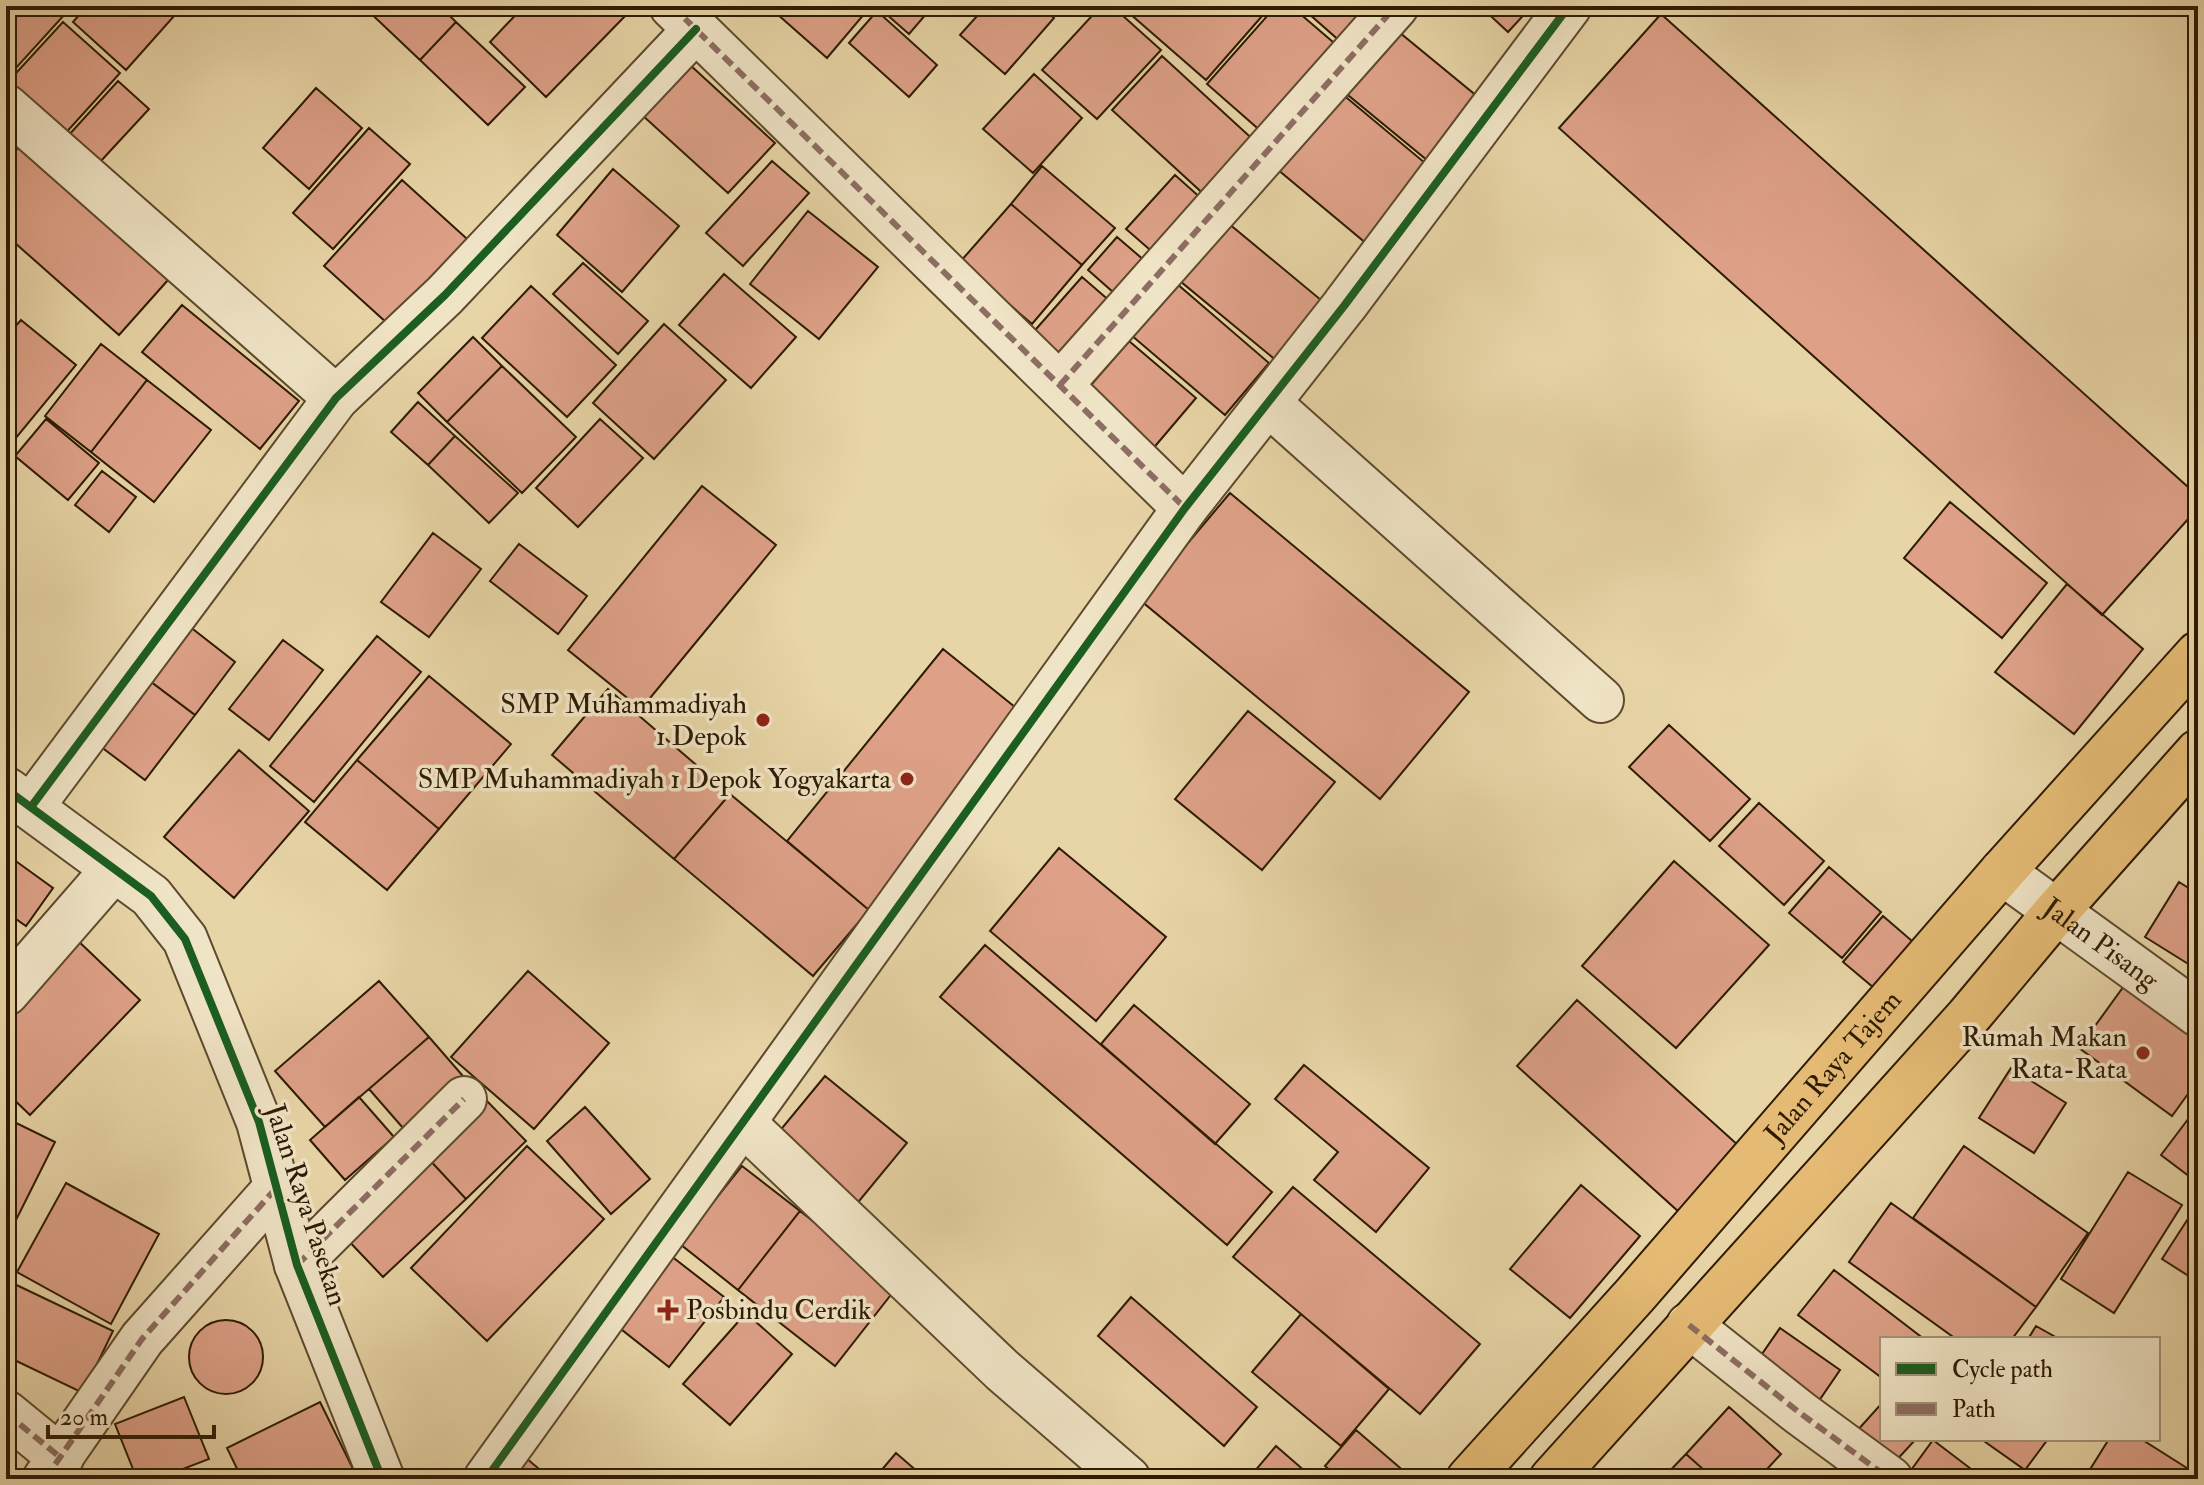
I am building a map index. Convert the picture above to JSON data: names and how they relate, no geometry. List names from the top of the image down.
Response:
{
  "streets": {
    "main road": ["Jalan Raya Tajem"],
    "street": ["Jalan Pisang", "Jalan Raya Pasekan"]
  },
  "crossings": [
    ["Jalan Pisang", "Jalan Raya Tajem"]
  ],
  "places": {
    "other": ["SMP Muhammadiyah 1 Depok", "SMP Muhammadiyah 1 Depok Yogyakarta", "Rumah Makan Rata-Rata"],
    "health": ["Posbindu Cerdik"]
  },
  "legend": ["Cycle path", "Path"],
  "scale_bar": "20 m"
}
